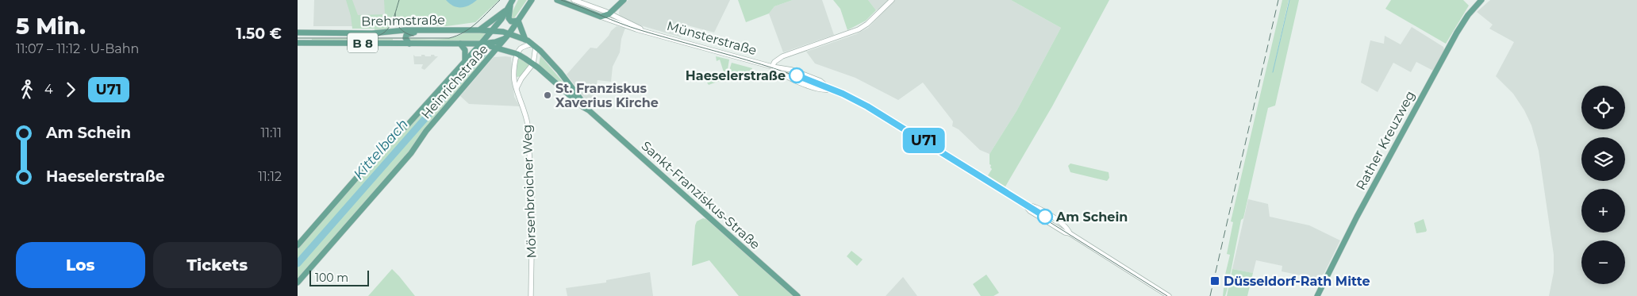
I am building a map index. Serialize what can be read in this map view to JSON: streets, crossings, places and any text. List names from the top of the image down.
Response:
{
  "streets": {
    "main road": [
      "Brehmstraße",
      "Münsterstraße",
      "B 8",
      "Heinrichstraße",
      "Rather Kreuzweg",
      "Sankt-Franziskus-Straße"
    ],
    "street": ["Mörsenbroicher Weg"]
  },
  "crossings": [
    ["Brehmstraße", "Heinrichstraße"],
    ["Brehmstraße", "Sankt-Franziskus-Straße"],
    ["Heinrichstraße", "Sankt-Franziskus-Straße"],
    ["Mörsenbroicher Weg", "Sankt-Franziskus-Straße"]
  ],
  "water": ["Kittelbach"],
  "places": {
    "other": ["Haeselerstraße", "St. Franziskus Xaverius Kirche", "Am Schein"],
    "transit": ["Düsseldorf-Rath Mitte"]
  },
  "lines": ["metro line U71"],
  "scale_bar": "100 m",
  "page": {
    "heading": ["5 Min.", "11:07 – 11:12 · U-Bahn", "1.50 €"],
    "on_map": "U71",
    "legs": ["4", "U71"],
    "map_buttons": ["+", "−"],
    "list": [
      {
        "name": "Am Schein",
        "value": "11:11"
      },
      {
        "name": "Haeselerstraße",
        "value": "11:12"
      }
    ],
    "buttons": ["Los", "Tickets"],
    "scale": "100 m"
  }
}
